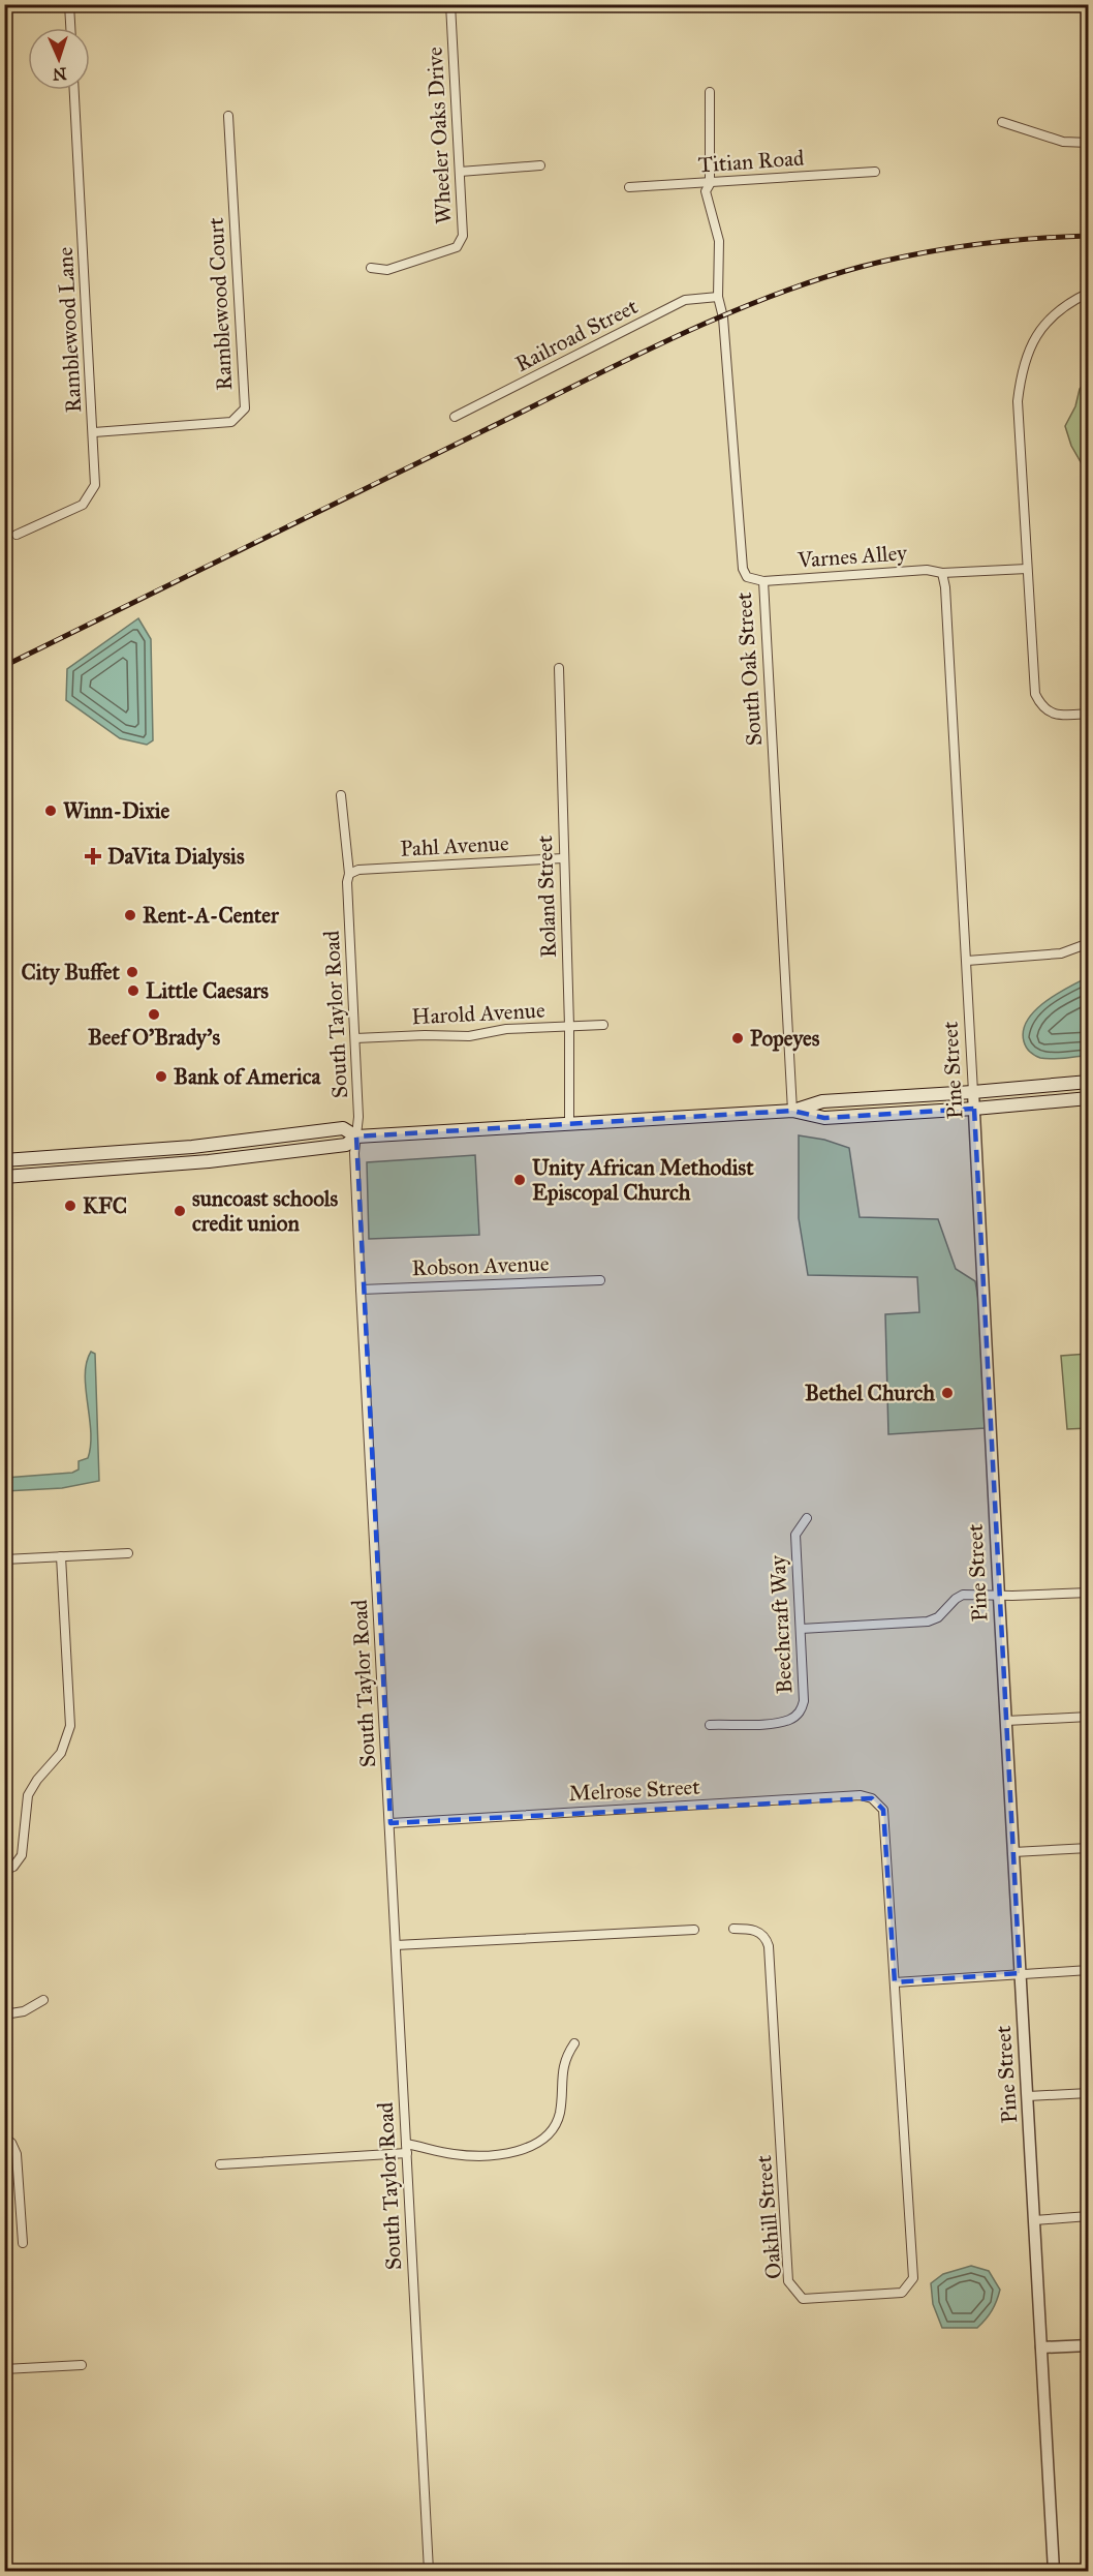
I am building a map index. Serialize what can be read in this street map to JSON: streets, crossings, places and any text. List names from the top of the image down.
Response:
{
  "streets": {
    "street": [
      "Wheeler Oaks Drive",
      "Titian Road",
      "Ramblewood Court",
      "Ramblewood Lane",
      "Railroad Street",
      "Varnes Alley",
      "South Oak Street",
      "Pahl Avenue",
      "Roland Street",
      "Harold Avenue",
      "South Taylor Road",
      "Pine Street",
      "Robson Avenue",
      "Beechcraft Way",
      "Melrose Street",
      "Oakhill Street"
    ]
  },
  "crossings": [
    ["Titian Road", "South Oak Street"],
    ["Ramblewood Court", "Ramblewood Lane"],
    ["Railroad Street", "South Oak Street"],
    ["Varnes Alley", "South Oak Street"],
    ["Varnes Alley", "Pine Street"],
    ["Pahl Avenue", "Roland Street"],
    ["Pahl Avenue", "South Taylor Road"],
    ["Roland Street", "Harold Avenue"],
    ["Harold Avenue", "South Taylor Road"],
    ["South Taylor Road", "Robson Avenue"],
    ["South Taylor Road", "Melrose Street"],
    ["Melrose Street", "Oakhill Street"]
  ],
  "places": {
    "other": [
      "Winn-Dixie",
      "Rent-A-Center",
      "City Buffet",
      "Little Caesars",
      "Beef O'Brady's",
      "Popeyes",
      "Bank of America",
      "Unity African Methodist Episcopal Church",
      "KFC",
      "suncoast schools credit union",
      "Bethel Church"
    ],
    "health": ["DaVita Dialysis"]
  },
  "north": "bottom"
}
